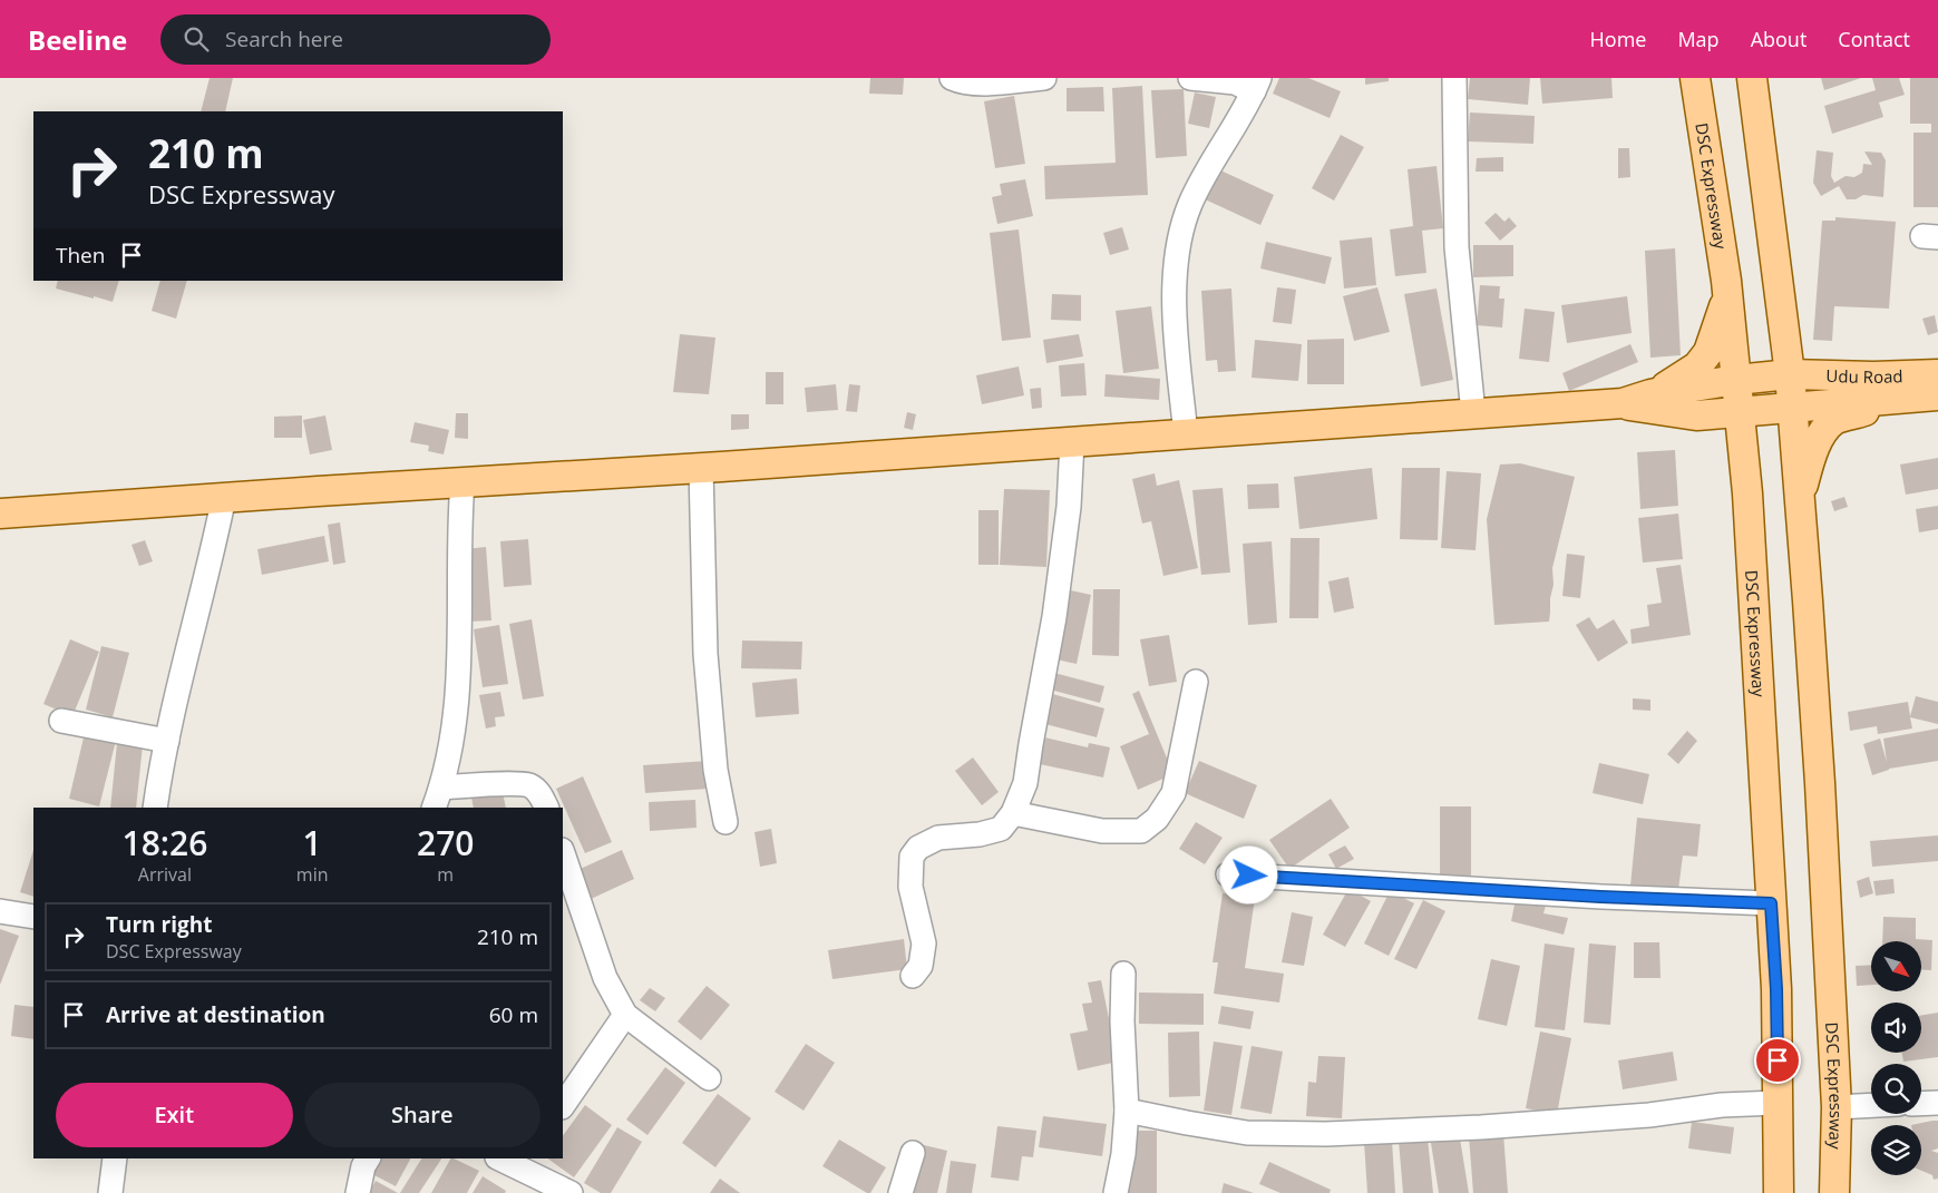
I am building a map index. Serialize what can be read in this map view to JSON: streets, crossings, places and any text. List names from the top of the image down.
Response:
{
  "streets": {
    "main road": ["DSC Expressway", "Udu Road"]
  },
  "crossings": [
    ["DSC Expressway", "Udu Road"]
  ],
  "north": "bottom right",
  "page": {
    "header": "Beeline",
    "search": "Search here",
    "nav": [
      "Home",
      "Map",
      "About",
      "Contact"
    ],
    "turn": ["210 m", "DSC Expressway"],
    "then": "Then",
    "eta": [
      "18:26",
      "Arrival",
      "1",
      "min",
      "270",
      "m"
    ],
    "list": [
      {
        "name": "Turn right",
        "note": "DSC Expressway",
        "value": "210 m"
      },
      {
        "name": "Arrive at destination",
        "value": "60 m"
      }
    ],
    "buttons": ["Exit", "Share"]
  }
}
